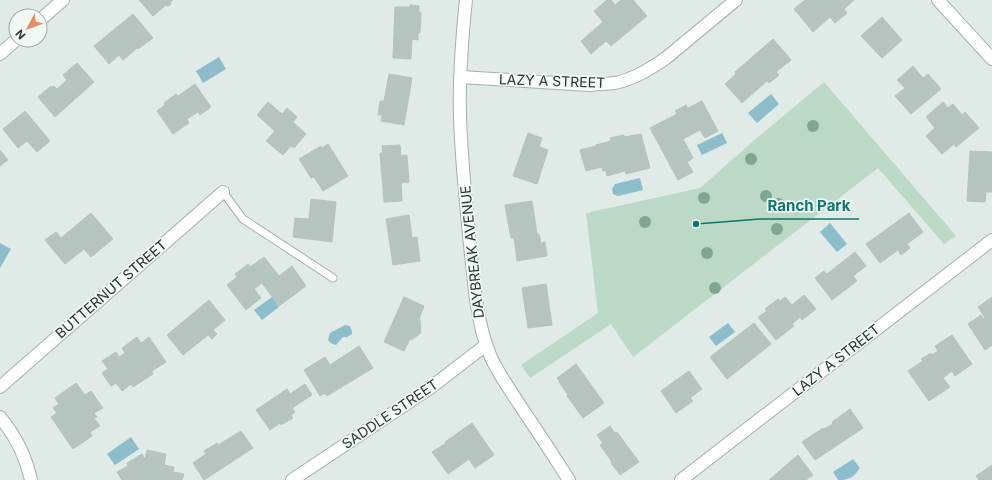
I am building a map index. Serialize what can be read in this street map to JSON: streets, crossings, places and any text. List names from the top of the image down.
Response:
{
  "streets": {
    "street": [
      "LAZY A STREET",
      "DAYBREAK AVENUE",
      "BUTTERNUT STREET",
      "SADDLE STREET"
    ]
  },
  "crossings": [
    ["LAZY A STREET", "DAYBREAK AVENUE"],
    ["DAYBREAK AVENUE", "SADDLE STREET"]
  ],
  "places": ["Ranch Park"],
  "north": "bottom left"
}
